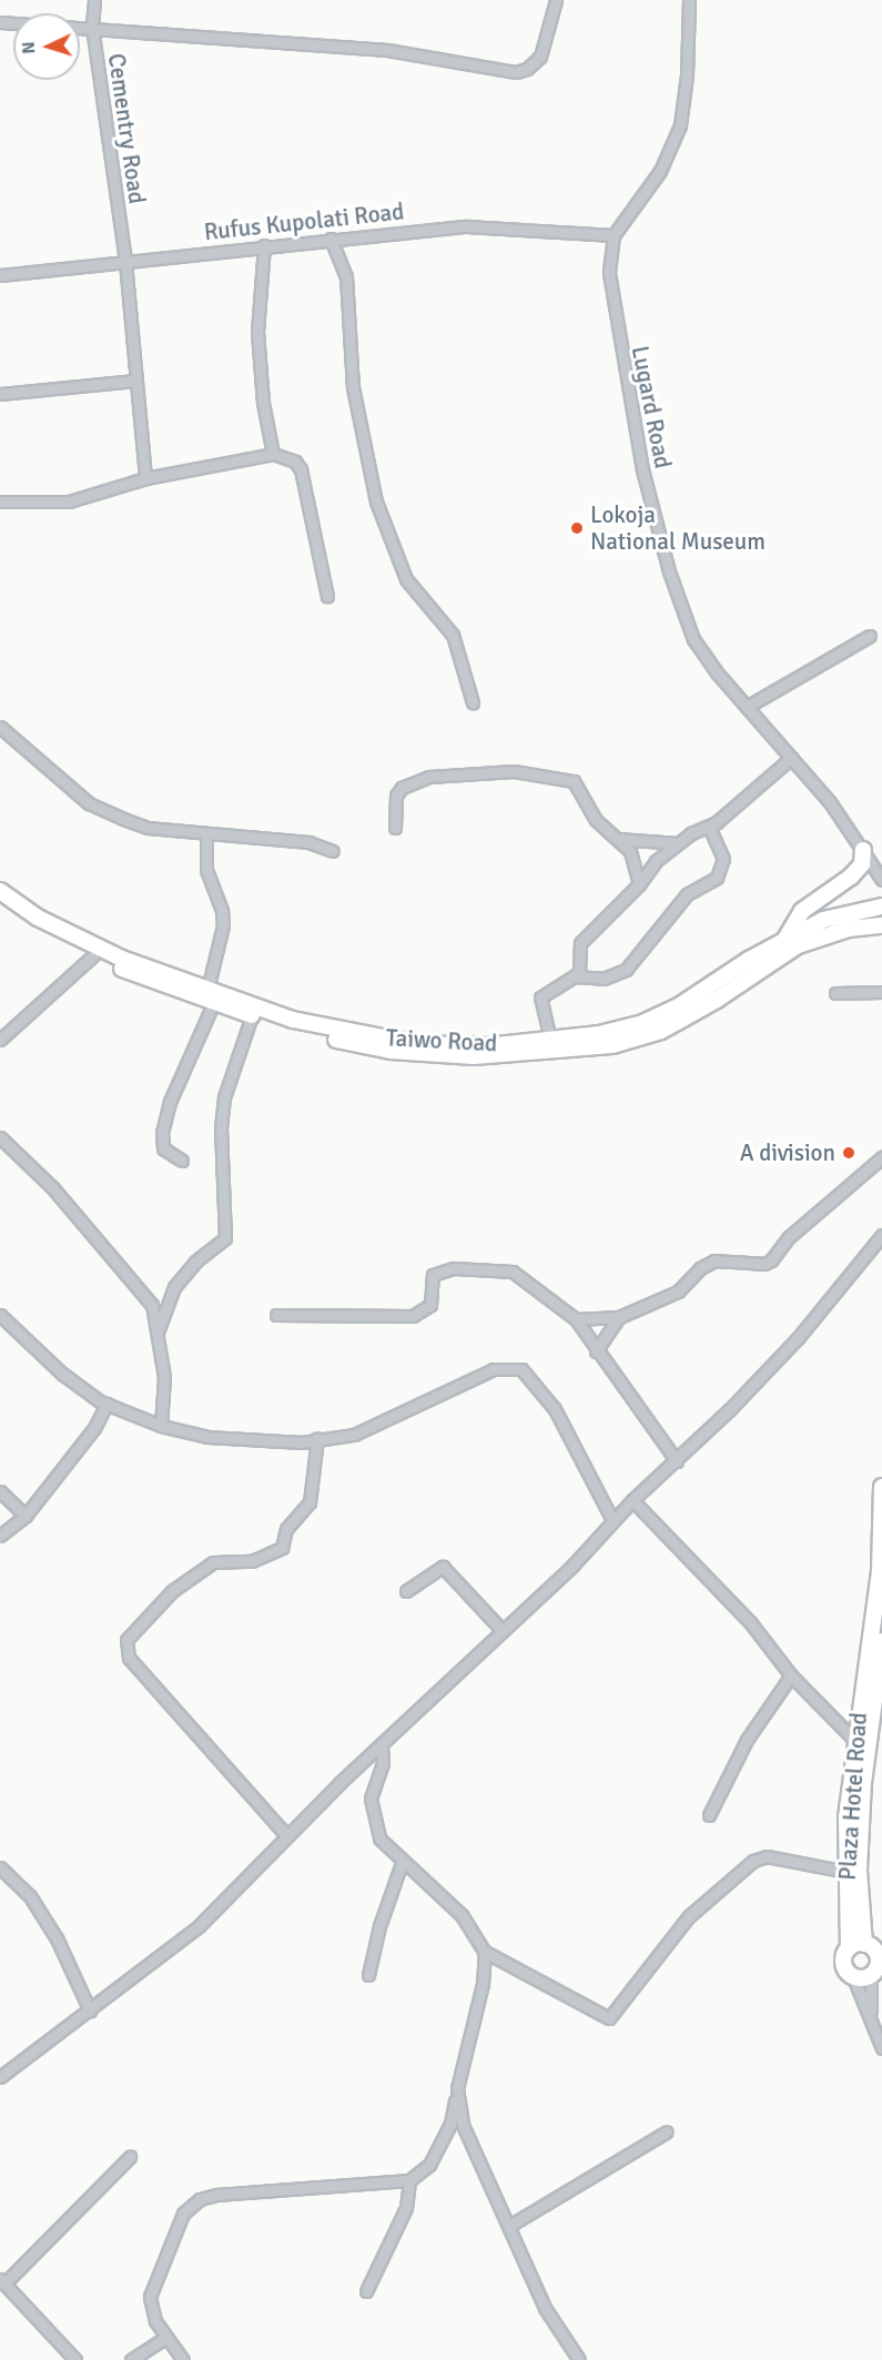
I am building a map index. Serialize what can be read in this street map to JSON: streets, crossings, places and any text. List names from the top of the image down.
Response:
{
  "streets": {
    "main road": ["Taiwo Road", "Plaza Hotel Road"],
    "street": ["Cementry Road", "Rufus Kupolati Road", "Lugard Road"]
  },
  "crossings": [
    ["Cementry Road", "Rufus Kupolati Road"],
    ["Rufus Kupolati Road", "Lugard Road"]
  ],
  "places": ["Lokoja National Museum", "A division"],
  "north": "left"
}
